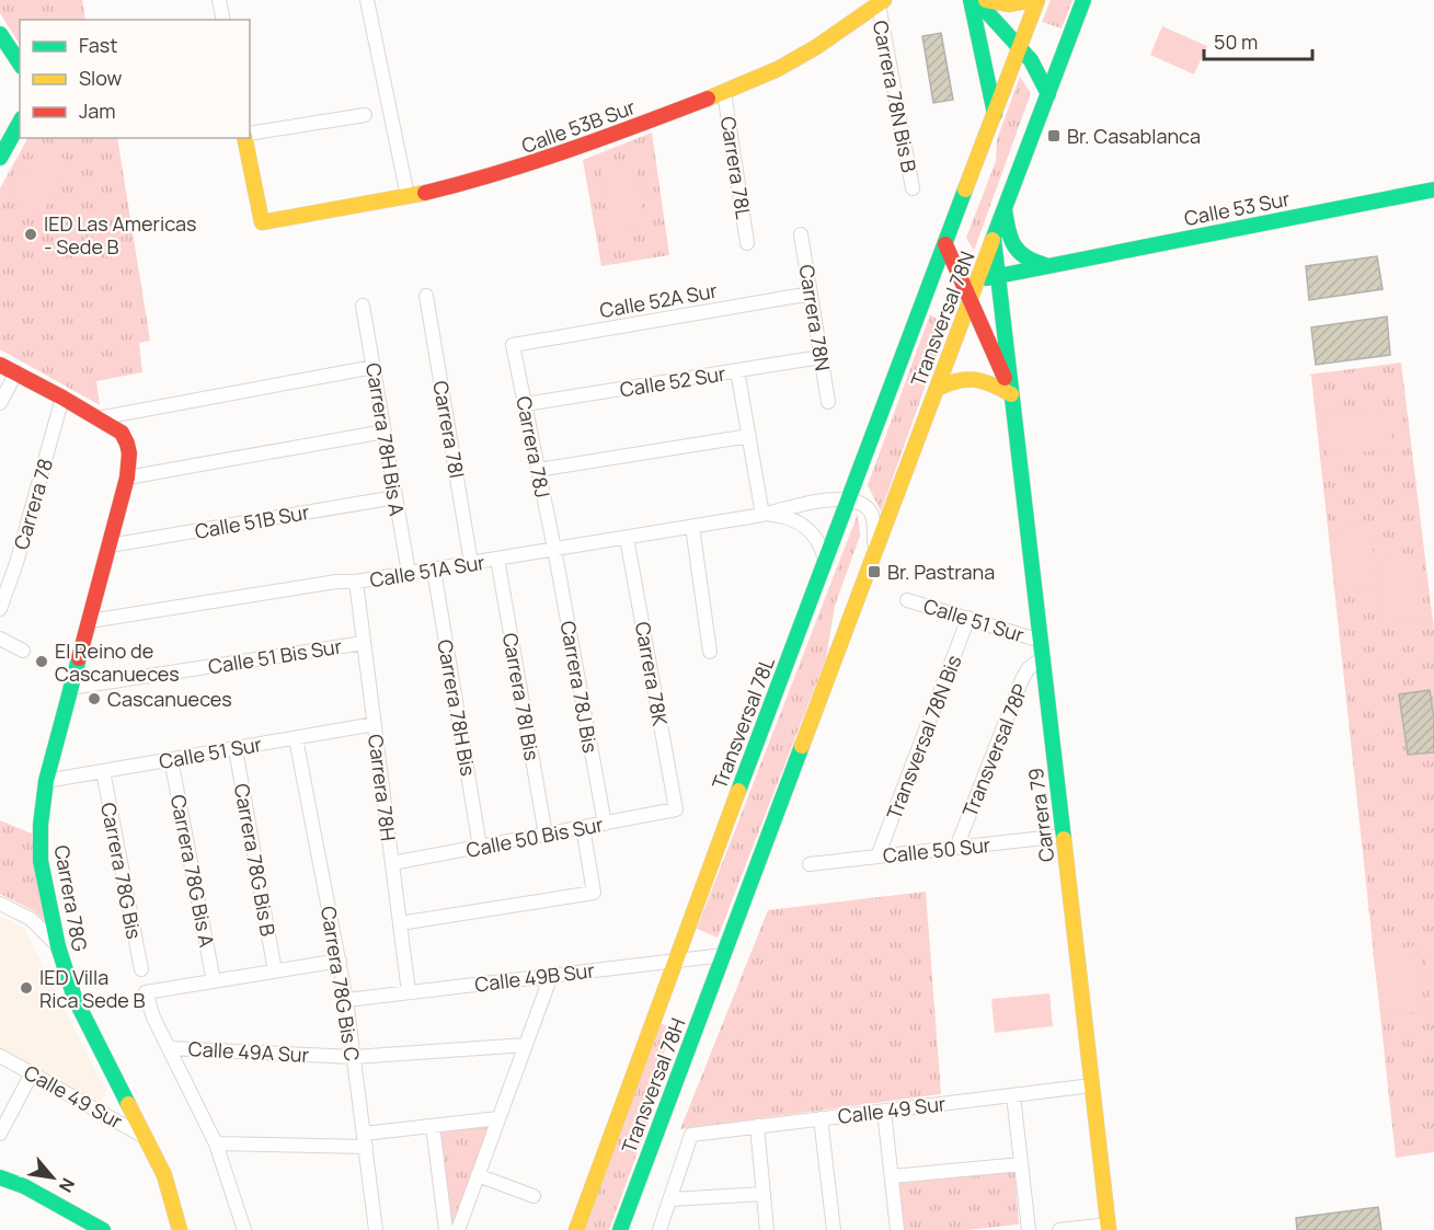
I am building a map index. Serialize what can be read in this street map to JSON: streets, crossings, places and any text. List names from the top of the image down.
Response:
{
  "streets": {
    "street": [
      "Carrera 78N Bis B",
      "Calle 53B Sur",
      "Carrera 78L",
      "Calle 53 Sur",
      "Calle 52A Sur",
      "Carrera 78N",
      "Transversal 78N",
      "Calle 52 Sur",
      "Carrera 78I",
      "Carrera 78H Bis A",
      "Carrera 78J",
      "Carrera 78",
      "Calle 51B Sur",
      "Calle 51A Sur",
      "Calle 51 Sur",
      "Calle 51 Bis Sur",
      "Carrera 78K",
      "Carrera 78J Bis",
      "Carrera 78I Bis",
      "Carrera 78H Bis",
      "Transversal 78L",
      "Transversal 78N Bis",
      "Transversal 78P",
      "Carrera 78H",
      "Carrera 79",
      "Calle 50 Bis Sur",
      "Calle 50 Sur",
      "Carrera 78G Bis B",
      "Carrera 78G Bis",
      "Carrera 78G Bis A",
      "Carrera 78G",
      "Calle 49B Sur",
      "Carrera 78G Bis C",
      "Calle 49A Sur",
      "Transversal 78H",
      "Calle 49 Sur"
    ]
  },
  "crossings": [
    ["Carrera 78N Bis B", "Calle 53B Sur"],
    ["Calle 53B Sur", "Carrera 78L"],
    ["Calle 53 Sur", "Transversal 78N"],
    ["Calle 53 Sur", "Carrera 79"],
    ["Calle 52A Sur", "Carrera 78N"],
    ["Calle 52A Sur", "Carrera 78J"],
    ["Carrera 78N", "Calle 52 Sur"],
    ["Transversal 78N", "Calle 51A Sur"],
    ["Transversal 78N", "Transversal 78L"],
    ["Transversal 78N", "Carrera 79"],
    ["Calle 52 Sur", "Carrera 78J"],
    ["Carrera 78I", "Calle 51A Sur"],
    ["Carrera 78H Bis A", "Calle 51B Sur"],
    ["Carrera 78H Bis A", "Calle 51A Sur"],
    ["Carrera 78J", "Calle 51A Sur"],
    ["Carrera 78J", "Carrera 78J Bis"],
    ["Calle 51B Sur", "Carrera 78G"],
    ["Calle 51A Sur", "Carrera 78K"],
    ["Calle 51A Sur", "Carrera 78J Bis"],
    ["Calle 51A Sur", "Carrera 78I Bis"],
    ["Calle 51A Sur", "Carrera 78H Bis"],
    ["Calle 51A Sur", "Transversal 78L"],
    ["Calle 51A Sur", "Carrera 78H"],
    ["Calle 51A Sur", "Carrera 78G"],
    ["Calle 51 Sur", "Transversal 78N Bis"],
    ["Calle 51 Sur", "Carrera 78H"],
    ["Calle 51 Sur", "Carrera 79"],
    ["Calle 51 Sur", "Carrera 78G Bis B"],
    ["Calle 51 Sur", "Carrera 78G Bis"],
    ["Calle 51 Sur", "Carrera 78G Bis A"],
    ["Calle 51 Sur", "Carrera 78G"],
    ["Calle 51 Sur", "Carrera 78G Bis C"],
    ["Calle 51 Bis Sur", "Carrera 78H"],
    ["Calle 51 Bis Sur", "Carrera 78G"],
    ["Carrera 78K", "Calle 50 Bis Sur"],
    ["Carrera 78J Bis", "Calle 50 Bis Sur"],
    ["Carrera 78I Bis", "Calle 50 Bis Sur"],
    ["Carrera 78H Bis", "Calle 50 Bis Sur"],
    ["Transversal 78L", "Calle 49B Sur"],
    ["Transversal 78L", "Transversal 78H"],
    ["Transversal 78N Bis", "Calle 50 Sur"],
    ["Transversal 78P", "Carrera 79"],
    ["Transversal 78P", "Calle 50 Sur"],
    ["Carrera 78H", "Calle 50 Bis Sur"],
    ["Carrera 78H", "Calle 49B Sur"],
    ["Carrera 79", "Calle 50 Sur"],
    ["Carrera 79", "Calle 49 Sur"],
    ["Carrera 78G", "Calle 49 Sur"],
    ["Calle 49B Sur", "Carrera 78G Bis C"],
    ["Calle 49B Sur", "Transversal 78H"],
    ["Carrera 78G Bis C", "Calle 49A Sur"]
  ],
  "places": {
    "transit": ["Br. Casablanca", "Br. Pastrana"],
    "other": [
      "IED Las Americas - Sede B",
      "El Reino de Cascanueces",
      "Cascanueces",
      "IED Villa Rica Sede B"
    ]
  },
  "legend": ["Fast", "Slow", "Jam"],
  "scale_bar": "50 m",
  "north": "bottom right"
}
